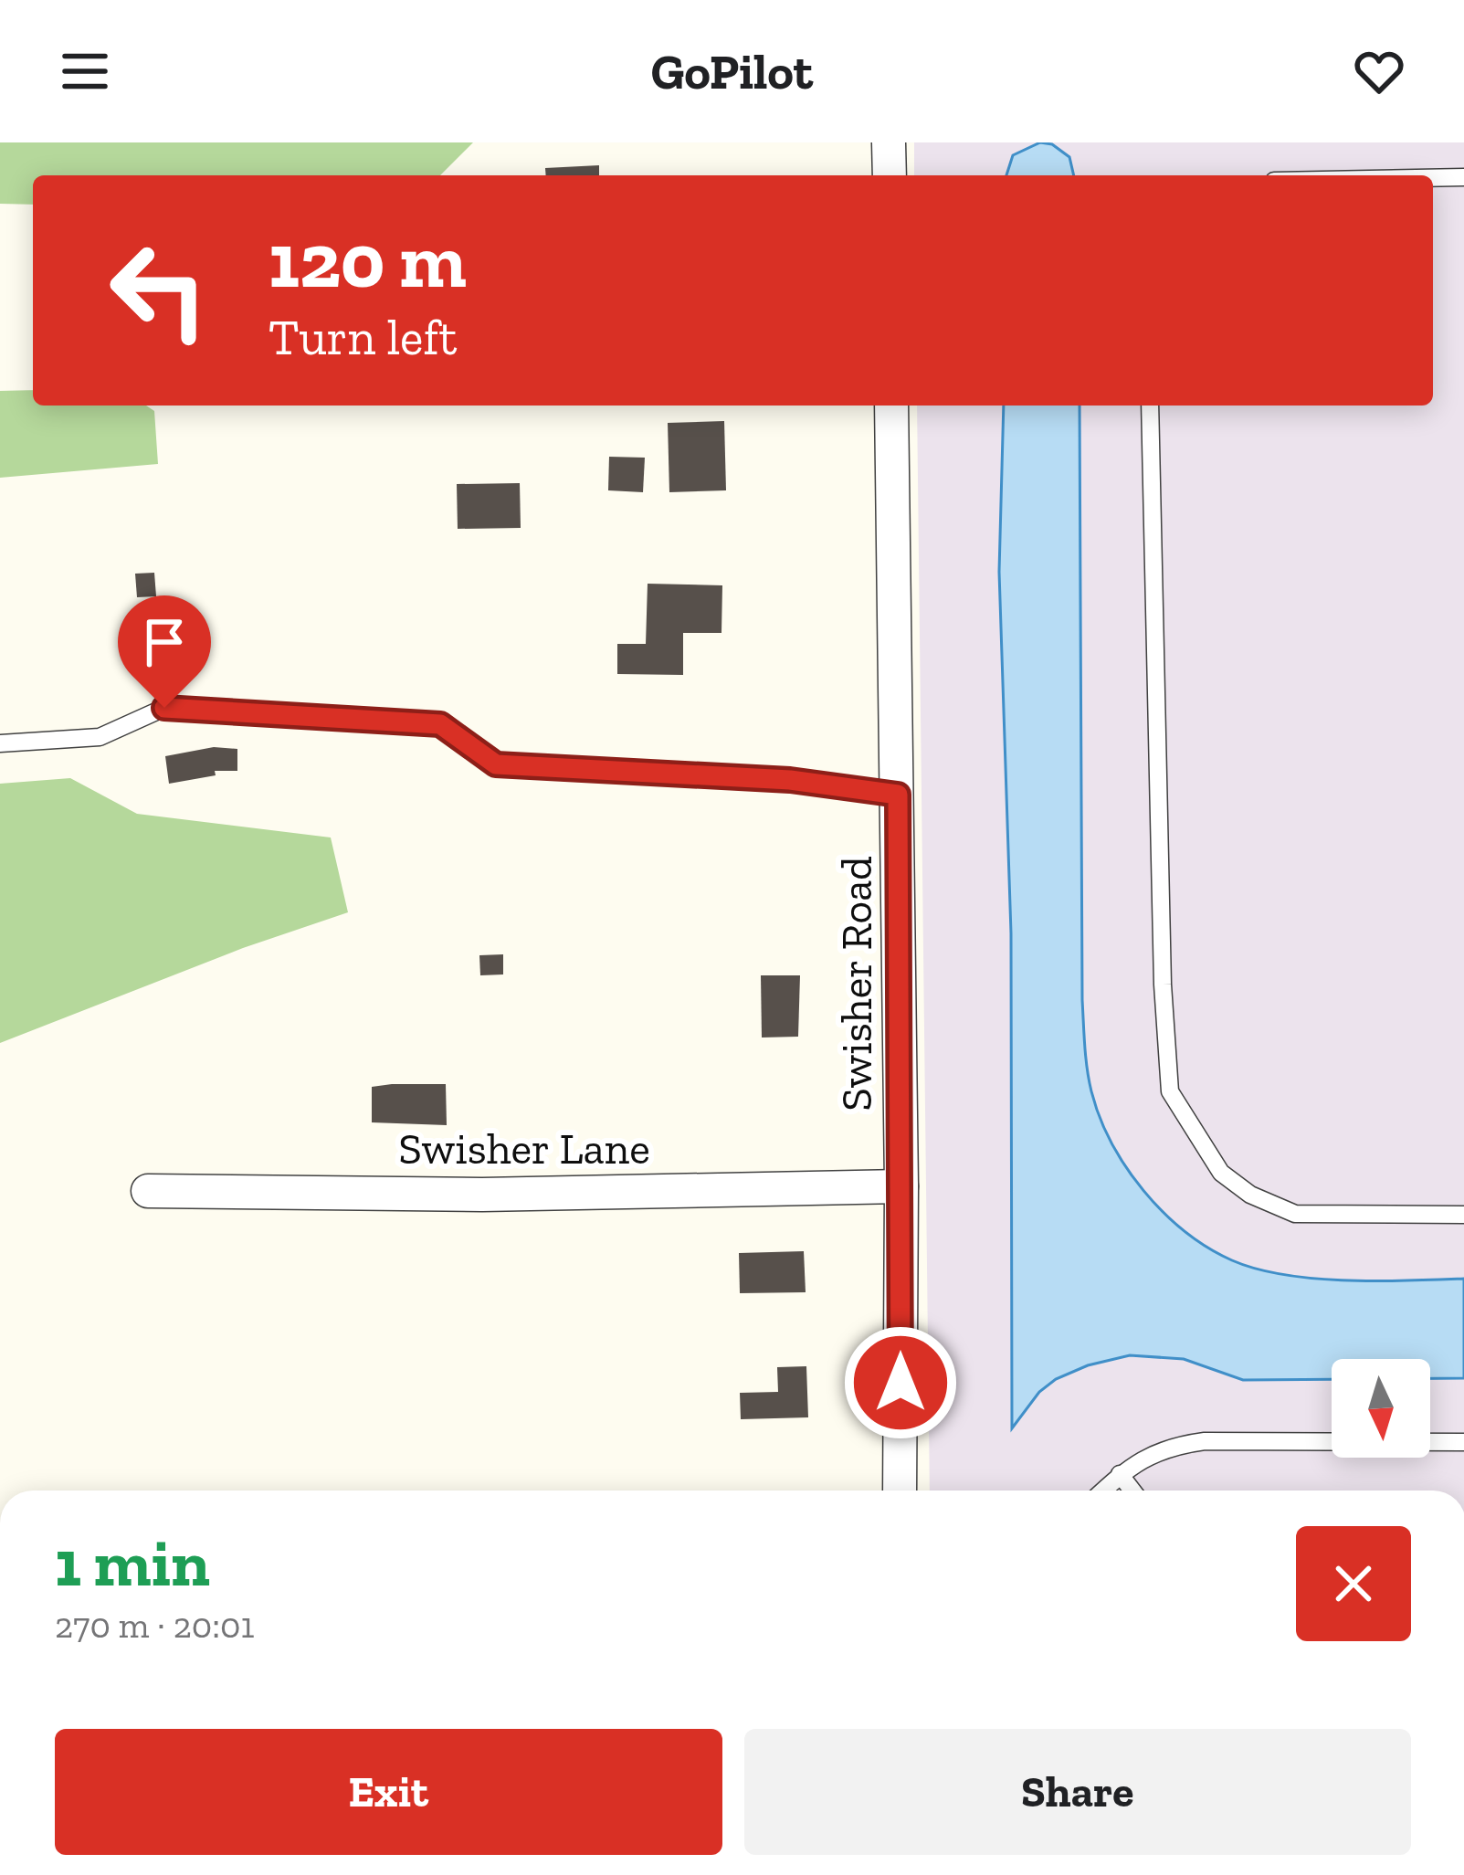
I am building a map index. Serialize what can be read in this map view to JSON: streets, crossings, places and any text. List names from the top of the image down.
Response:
{
  "streets": {
    "street": ["Swisher Road", "Swisher Lane"]
  },
  "crossings": [
    ["Swisher Road", "Swisher Lane"]
  ],
  "north": "bottom",
  "page": {
    "header": "GoPilot",
    "turn": ["120 m", "Turn left"],
    "heading": ["1 min", "270 m · 20:01"],
    "buttons": ["Exit", "Share"]
  }
}
